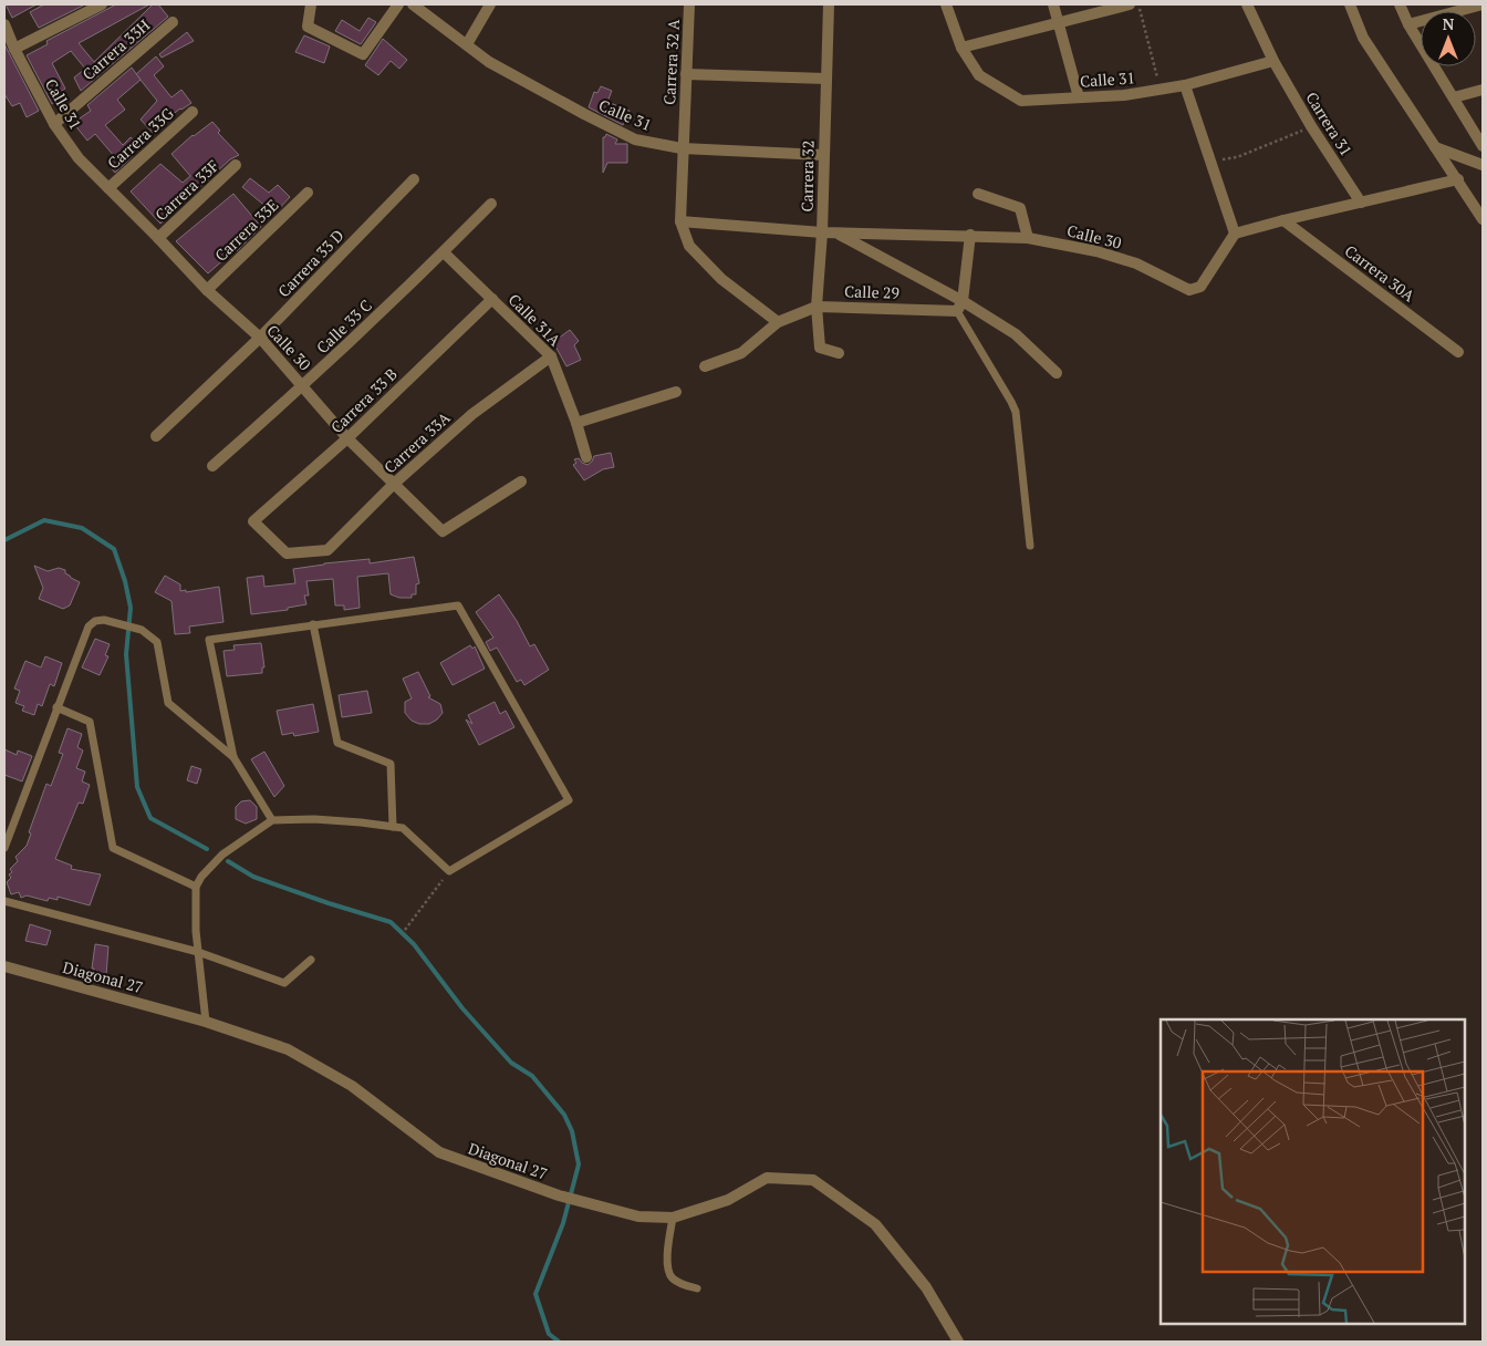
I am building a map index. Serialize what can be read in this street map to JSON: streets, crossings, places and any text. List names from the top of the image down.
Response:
{
  "streets": {
    "street": [
      "Carrera 33H",
      "Carrera 32 A",
      "Calle 31",
      "Carrera 31",
      "Carrera 33G",
      "Carrera 32",
      "Carrera 33F",
      "Carrera 33E",
      "Calle 30",
      "Carrera 33 D",
      "Carrera 30A",
      "Calle 29",
      "Calle 31A",
      "Calle 33 C",
      "Carrera 33 B",
      "Carrera 33A",
      "Diagonal 27"
    ]
  },
  "crossings": [
    ["Carrera 33H", "Calle 31"],
    ["Carrera 32 A", "Calle 31"],
    ["Carrera 32 A", "Calle 30"],
    ["Calle 31", "Carrera 31"],
    ["Calle 31", "Carrera 33G"],
    ["Calle 31", "Carrera 32"],
    ["Calle 31", "Calle 30"],
    ["Carrera 33G", "Calle 30"],
    ["Carrera 32", "Calle 30"],
    ["Carrera 32", "Calle 29"],
    ["Carrera 33F", "Calle 30"],
    ["Carrera 33E", "Calle 30"],
    ["Calle 30", "Carrera 33 D"],
    ["Calle 30", "Calle 33 C"],
    ["Calle 30", "Carrera 33 B"],
    ["Calle 30", "Carrera 33A"],
    ["Calle 31A", "Calle 33 C"],
    ["Calle 31A", "Carrera 33 B"],
    ["Calle 31A", "Carrera 33A"],
    ["Carrera 33 B", "Carrera 33A"]
  ],
  "north": "top"
}
